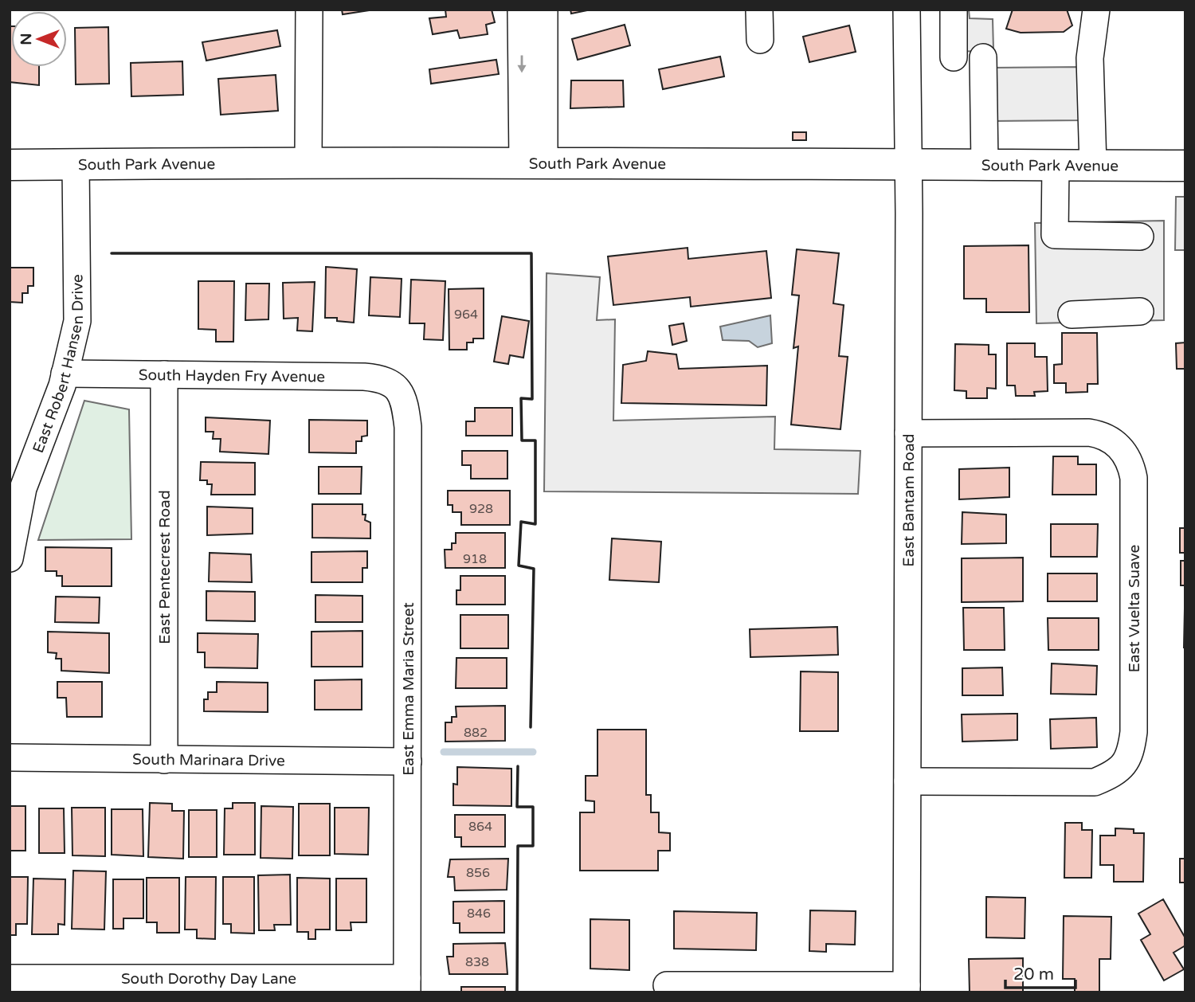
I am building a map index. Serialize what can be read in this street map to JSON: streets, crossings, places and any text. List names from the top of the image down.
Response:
{
  "streets": {
    "main road": ["South Park Avenue"],
    "street": [
      "East Robert Hansen Drive",
      "South Hayden Fry Avenue",
      "East Bantam Road",
      "East Pentecrest Road",
      "East Vuelta Suave",
      "East Emma Maria Street",
      "South Marinara Drive",
      "South Dorothy Day Lane"
    ]
  },
  "crossings": [
    ["South Park Avenue", "East Robert Hansen Drive"],
    ["South Park Avenue", "East Bantam Road"],
    ["East Robert Hansen Drive", "South Hayden Fry Avenue"],
    ["South Hayden Fry Avenue", "East Pentecrest Road"],
    ["South Hayden Fry Avenue", "East Emma Maria Street"],
    ["East Bantam Road", "East Vuelta Suave"],
    ["East Pentecrest Road", "South Marinara Drive"],
    ["East Emma Maria Street", "South Marinara Drive"],
    ["East Emma Maria Street", "South Dorothy Day Lane"]
  ],
  "house_numbers": [
    "964",
    "928",
    "918",
    "882",
    "864",
    "856",
    "846",
    "838"
  ],
  "scale_bar": "20 m",
  "north": "left"
}
